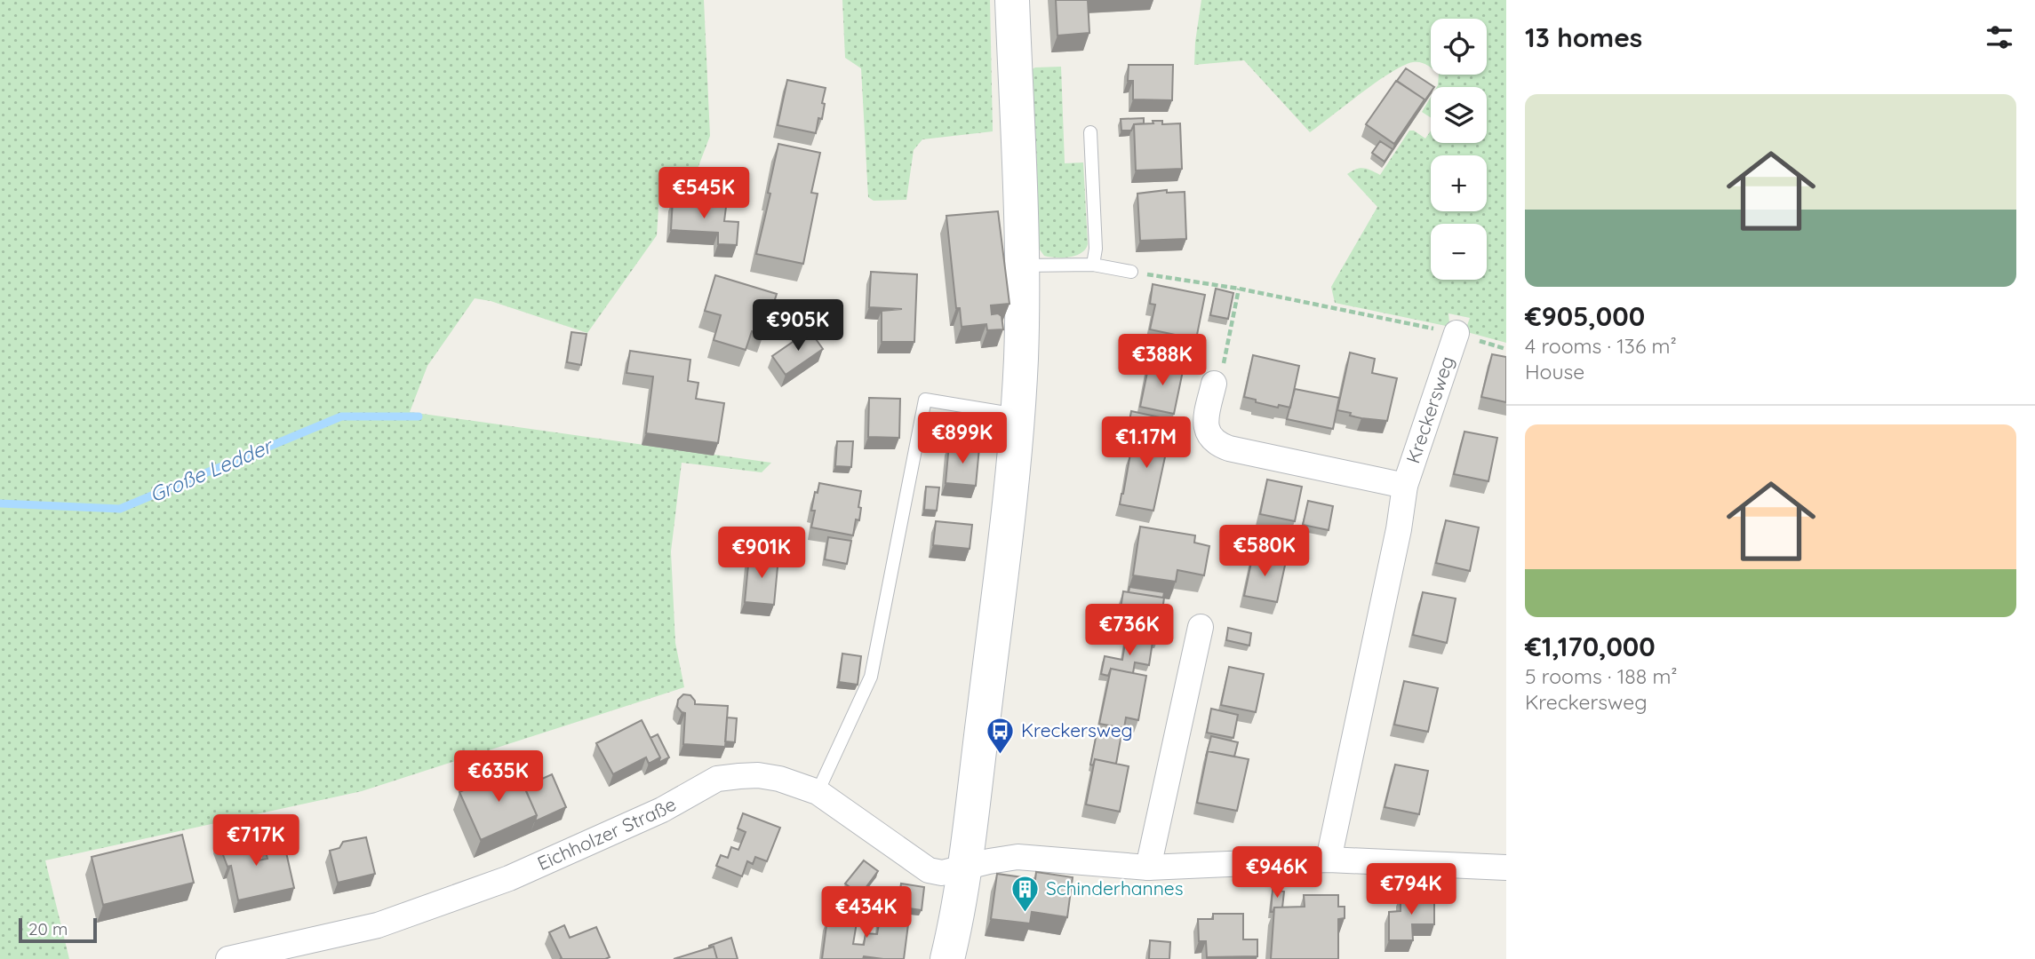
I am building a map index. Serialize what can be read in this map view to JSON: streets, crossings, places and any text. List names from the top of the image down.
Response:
{
  "streets": {
    "street": ["Kreckersweg", "Eichholzer Straße"]
  },
  "water": ["Große Ledder"],
  "places": {
    "bus stop": ["Kreckersweg"],
    "building": ["Schinderhannes"]
  },
  "scale_bar": "20 m",
  "page": {
    "heading": "13 homes",
    "map_buttons": ["+", "−"],
    "list": [
      {
        "name": "€905,000",
        "note": "4 rooms · 136 m² · House"
      },
      {
        "name": "€1,170,000",
        "note": "5 rooms · 188 m² · Kreckersweg"
      }
    ],
    "price": [
      "€545K",
      "€905K",
      "€388K",
      "€899K",
      "€1.17M",
      "€580K",
      "€901K",
      "€736K",
      "€635K",
      "€717K",
      "€946K",
      "€794K",
      "€434K"
    ],
    "scale": "20 m"
  }
}
